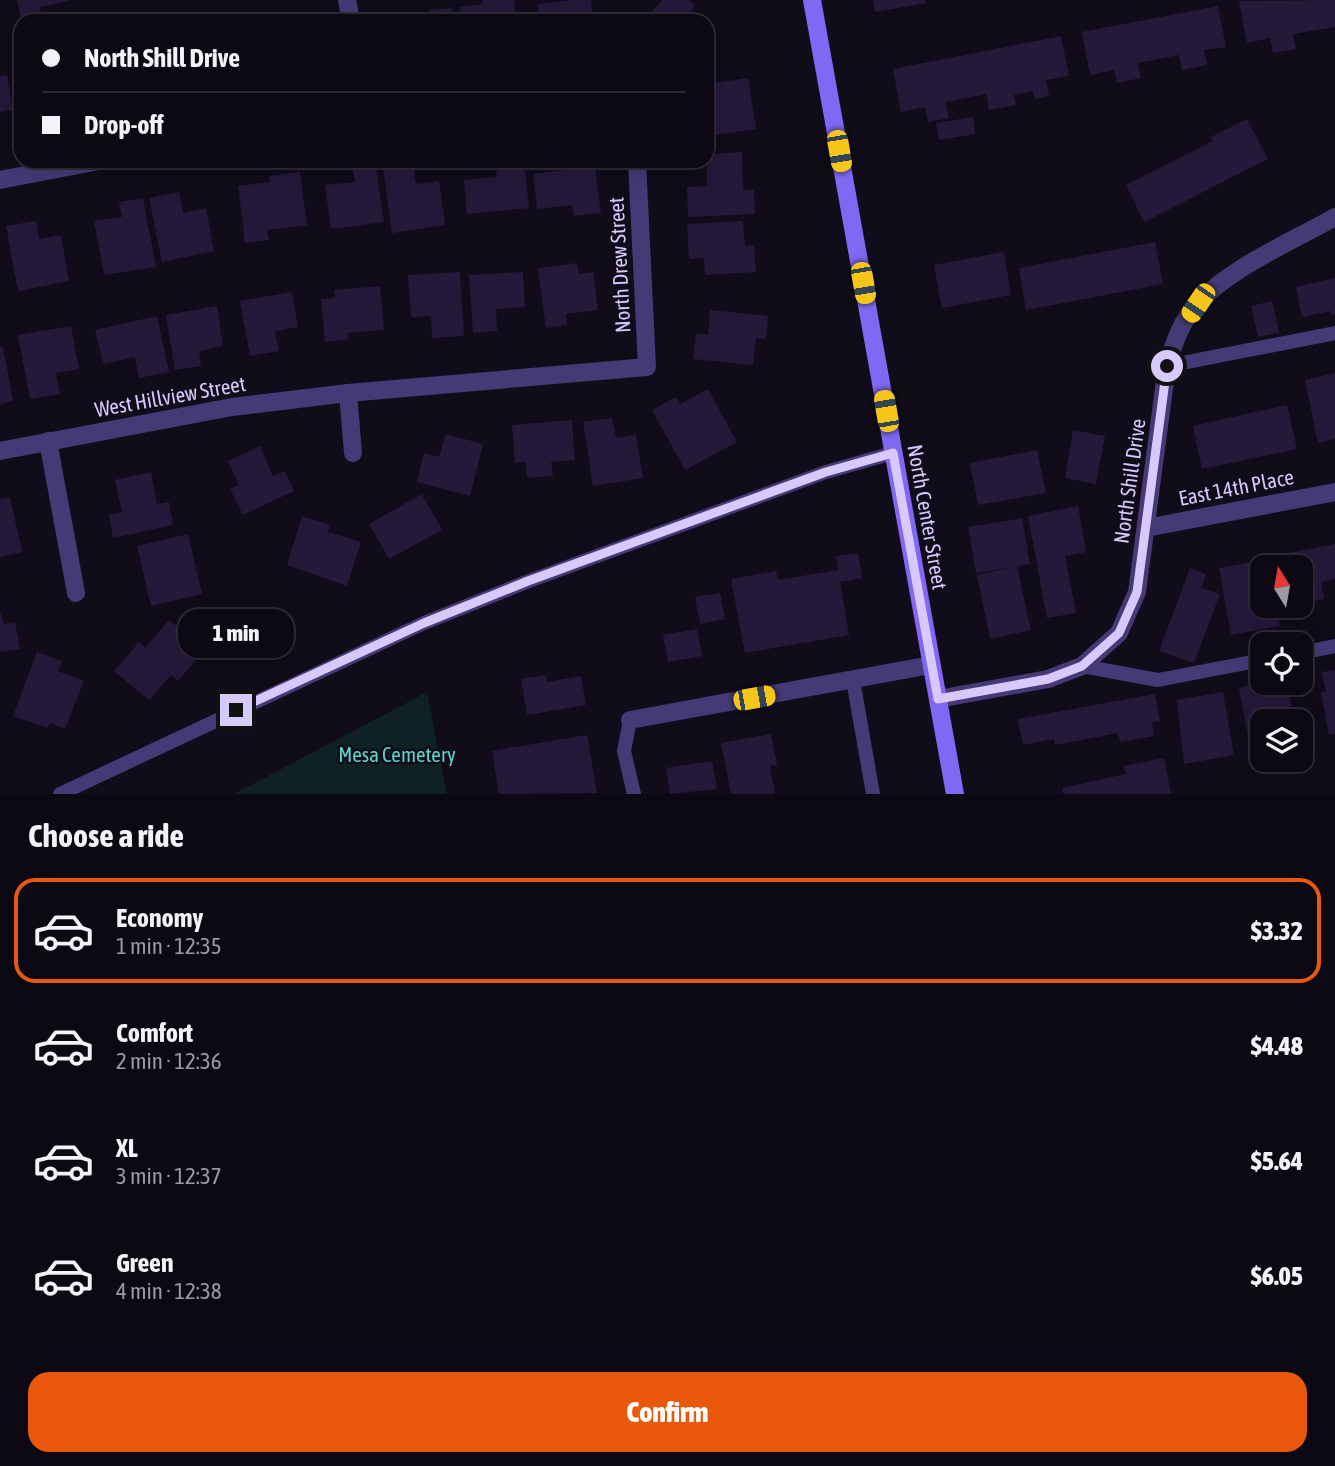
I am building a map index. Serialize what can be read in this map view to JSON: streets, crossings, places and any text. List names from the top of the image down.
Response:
{
  "streets": {
    "street": [
      "North Drew Street",
      "West Hillview Street",
      "North Shill Drive",
      "East 14th Place",
      "North Center Street"
    ]
  },
  "crossings": [
    ["North Drew Street", "West Hillview Street"],
    ["North Shill Drive", "East 14th Place"],
    ["North Shill Drive", "North Center Street"]
  ],
  "parks": ["Mesa Cemetery"],
  "north": "top",
  "page": {
    "banner": ["North Shill Drive", "Drop-off"],
    "bubble": "1 min",
    "heading": "Choose a ride",
    "list": [
      {
        "name": "Economy",
        "note": "1 min · 12:35",
        "value": "$3.32"
      },
      {
        "name": "Comfort",
        "note": "2 min · 12:36",
        "value": "$4.48"
      },
      {
        "name": "XL",
        "note": "3 min · 12:37",
        "value": "$5.64"
      },
      {
        "name": "Green",
        "note": "4 min · 12:38",
        "value": "$6.05"
      }
    ],
    "buttons": "Confirm"
  }
}
